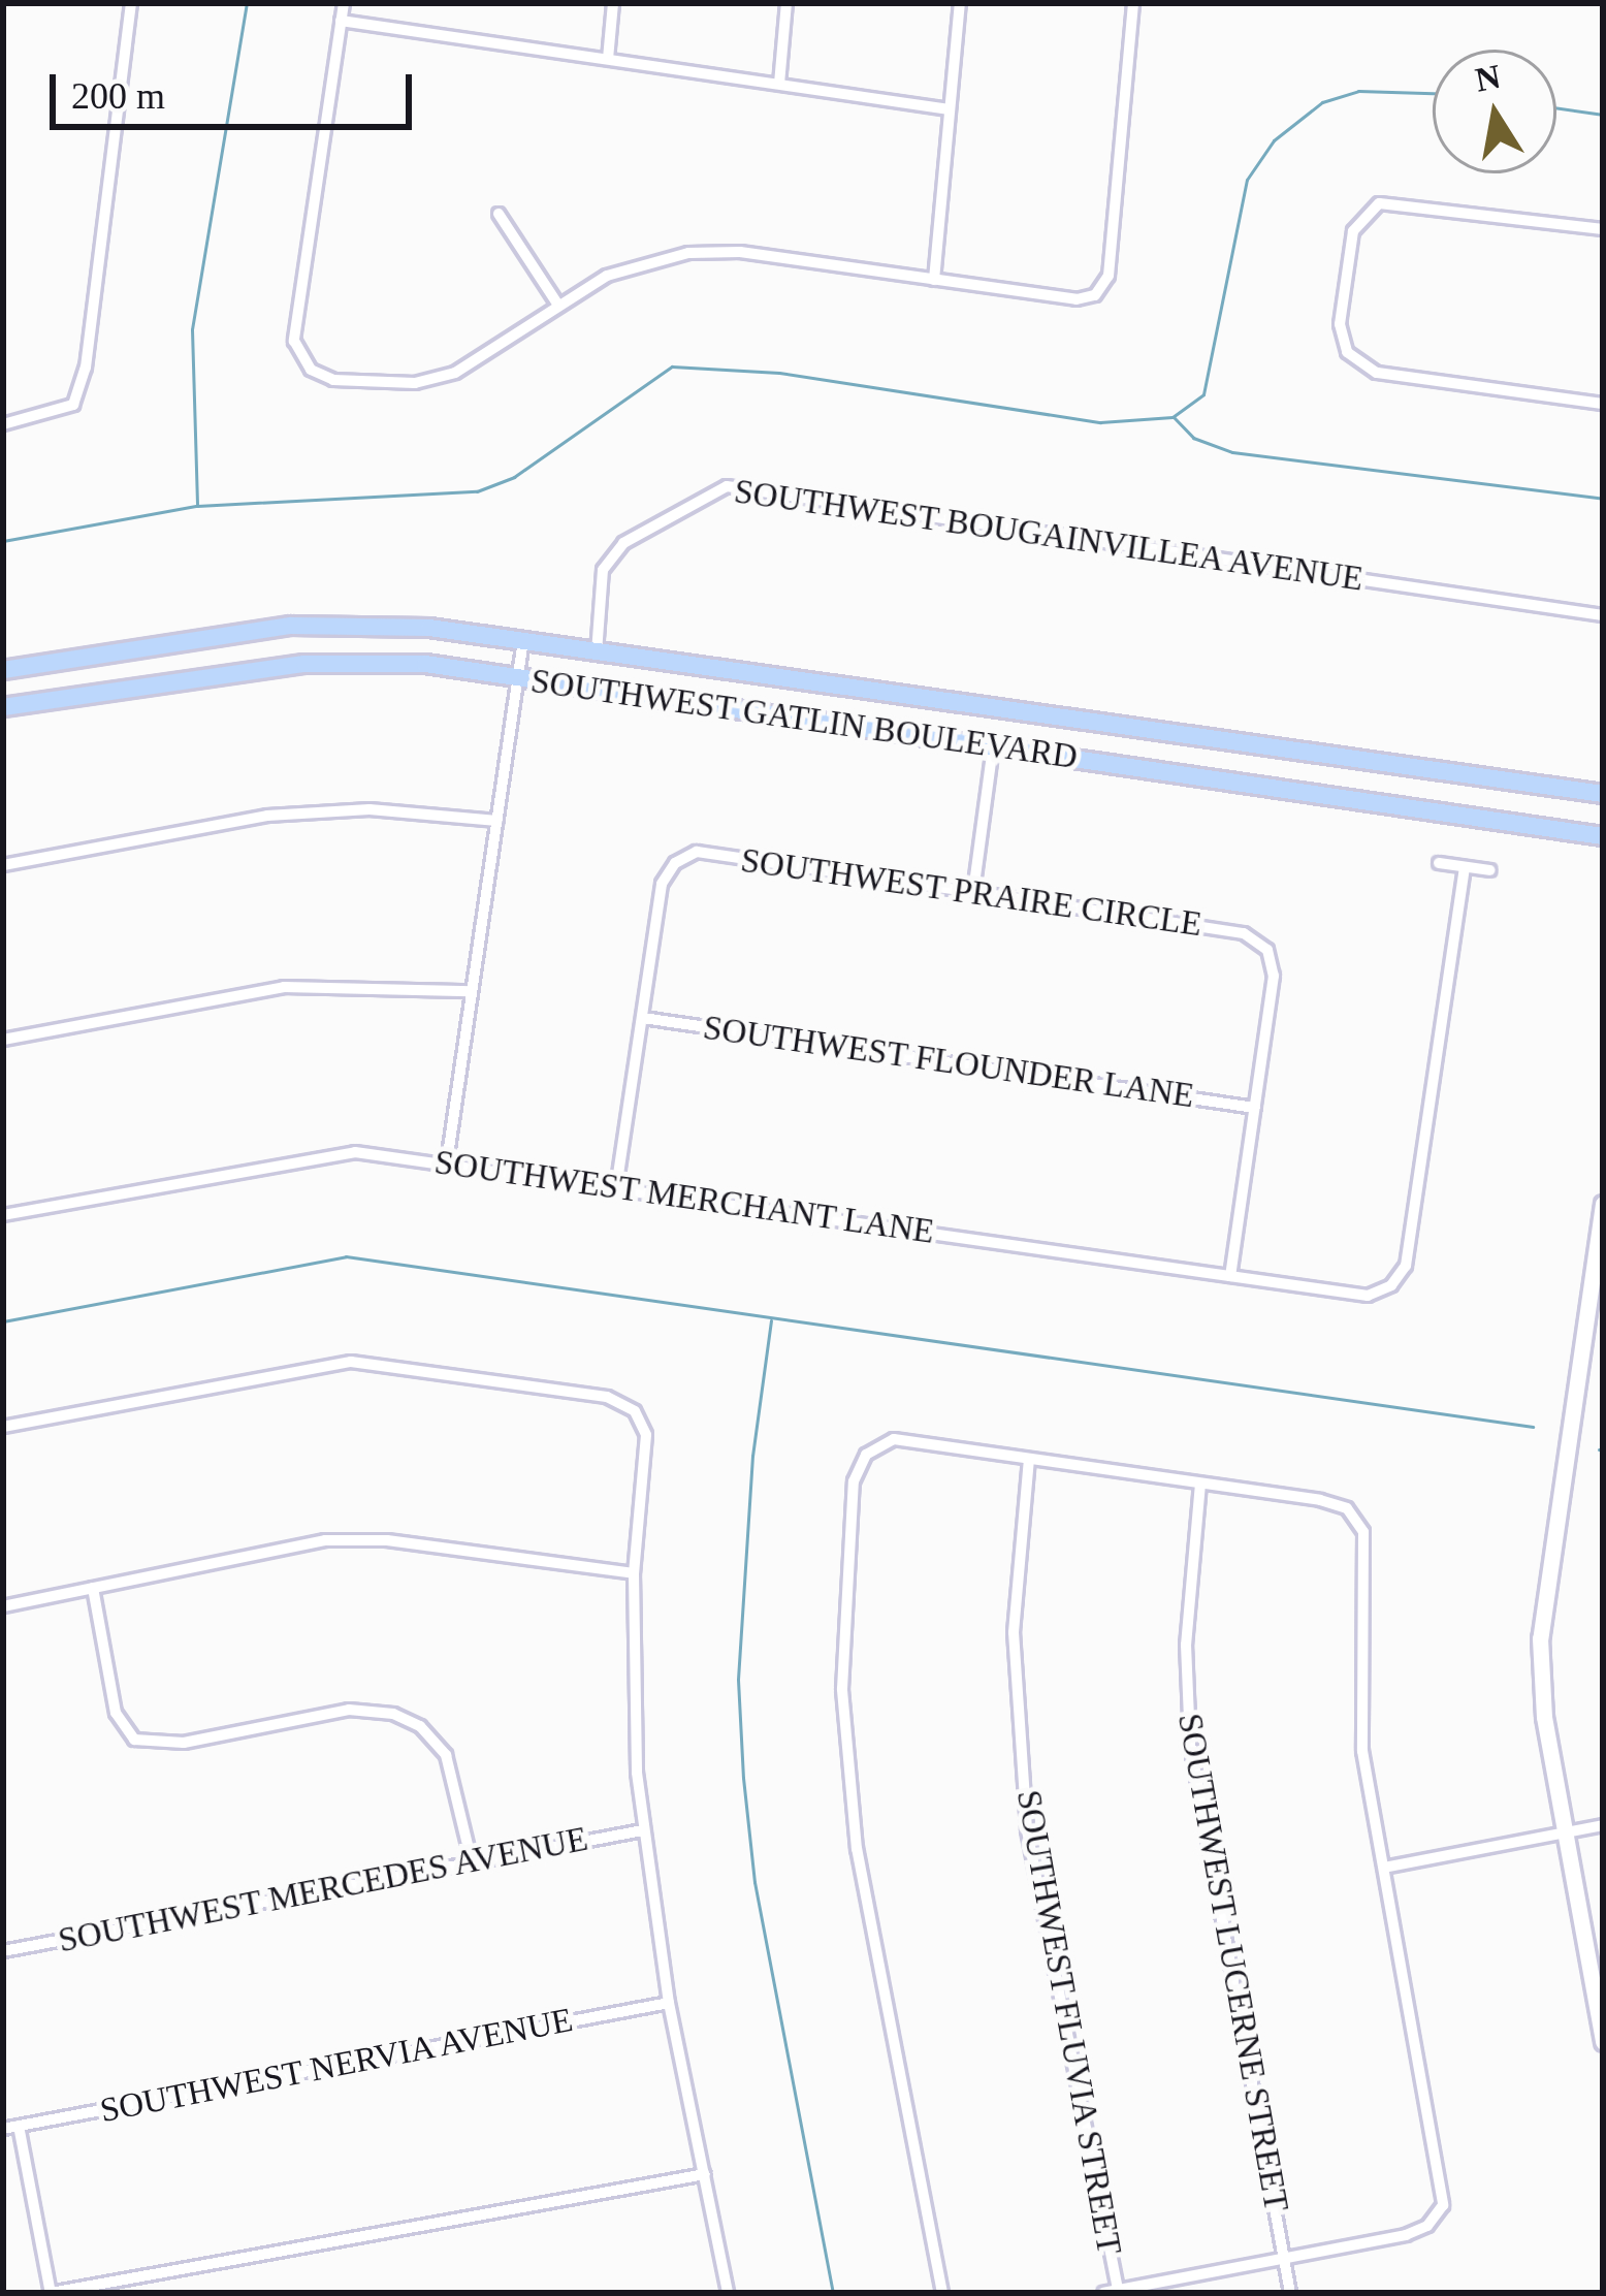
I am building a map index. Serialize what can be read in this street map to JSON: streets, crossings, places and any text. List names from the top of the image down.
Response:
{
  "streets": {
    "main road": ["SOUTHWEST GATLIN BOULEVARD"],
    "street": [
      "SOUTHWEST BOUGAINVILLEA AVENUE",
      "SOUTHWEST PRAIRE CIRCLE",
      "SOUTHWEST FLOUNDER LANE",
      "SOUTHWEST MERCHANT LANE",
      "SOUTHWEST MERCEDES AVENUE",
      "SOUTHWEST LUCERNE STREET",
      "SOUTHWEST FLUVIA STREET",
      "SOUTHWEST NERVIA AVENUE"
    ]
  },
  "crossings": [
    ["SOUTHWEST BOUGAINVILLEA AVENUE", "SOUTHWEST GATLIN BOULEVARD"],
    ["SOUTHWEST PRAIRE CIRCLE", "SOUTHWEST FLOUNDER LANE"],
    ["SOUTHWEST PRAIRE CIRCLE", "SOUTHWEST MERCHANT LANE"]
  ],
  "scale_bar": "200 m",
  "north": "top"
}
